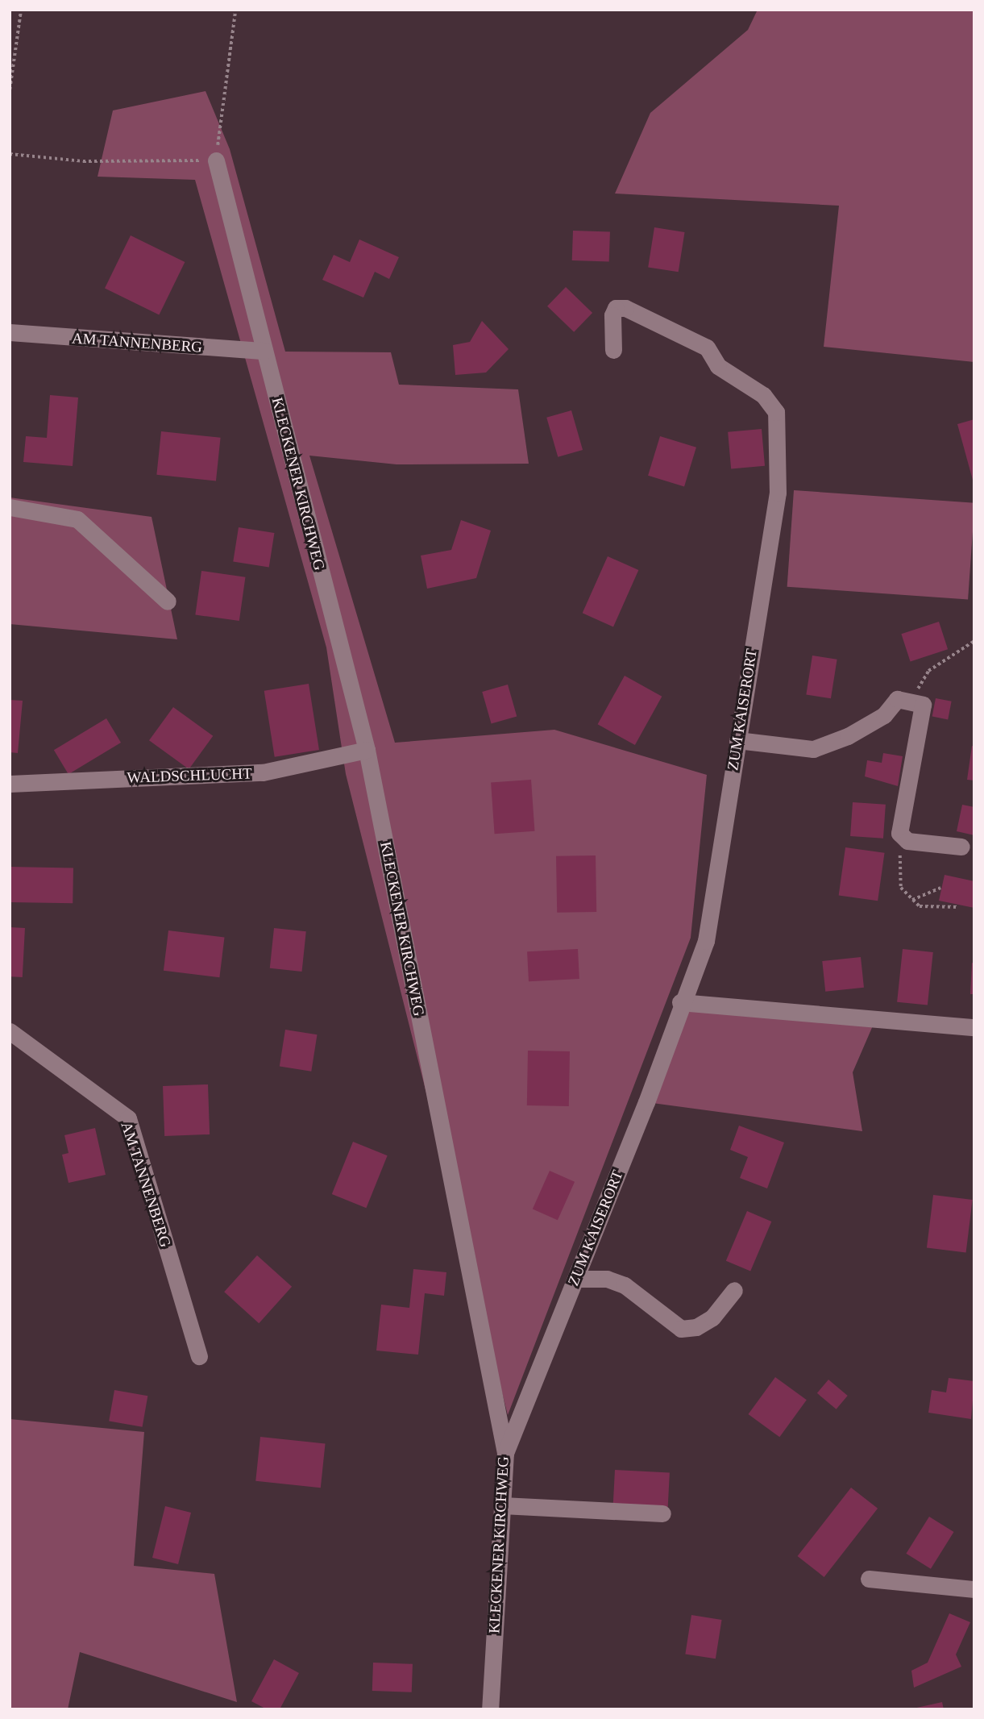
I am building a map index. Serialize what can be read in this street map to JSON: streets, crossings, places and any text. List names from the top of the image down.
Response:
{
  "streets": {
    "street": [
      "AM TANNENBERG",
      "KLECKENER KIRCHWEG",
      "ZUM KAISERORT",
      "WALDSCHLUCHT"
    ]
  },
  "crossings": [
    ["AM TANNENBERG", "KLECKENER KIRCHWEG"],
    ["KLECKENER KIRCHWEG", "ZUM KAISERORT"],
    ["KLECKENER KIRCHWEG", "WALDSCHLUCHT"]
  ]
}
